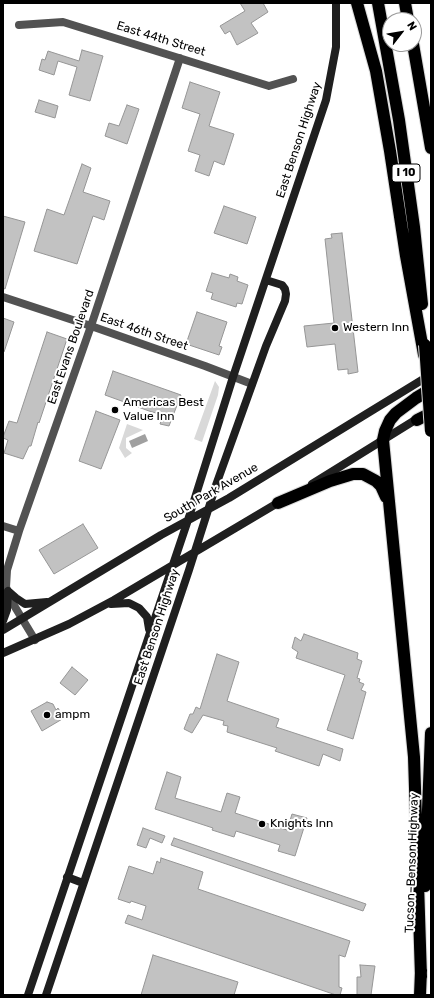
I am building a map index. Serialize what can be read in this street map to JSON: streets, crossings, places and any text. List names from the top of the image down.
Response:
{
  "streets": {
    "highway": ["I 10", "Tucson–Benson Highway"],
    "main road": ["East Benson Highway", "South Park Avenue"],
    "street": ["East 44th Street", "East 46th Street", "East Evans Boulevard"]
  },
  "crossings": [
    ["East 44th Street", "East Evans Boulevard"],
    ["East Benson Highway", "East 46th Street"],
    ["East Benson Highway", "South Park Avenue"],
    ["I 10", "South Park Avenue"],
    ["East 46th Street", "East Evans Boulevard"],
    ["East Evans Boulevard", "South Park Avenue"]
  ],
  "places": [
    "Western Inn",
    "Americas Best Value Inn",
    "ampm",
    "Knights Inn"
  ],
  "north": "top right"
}
